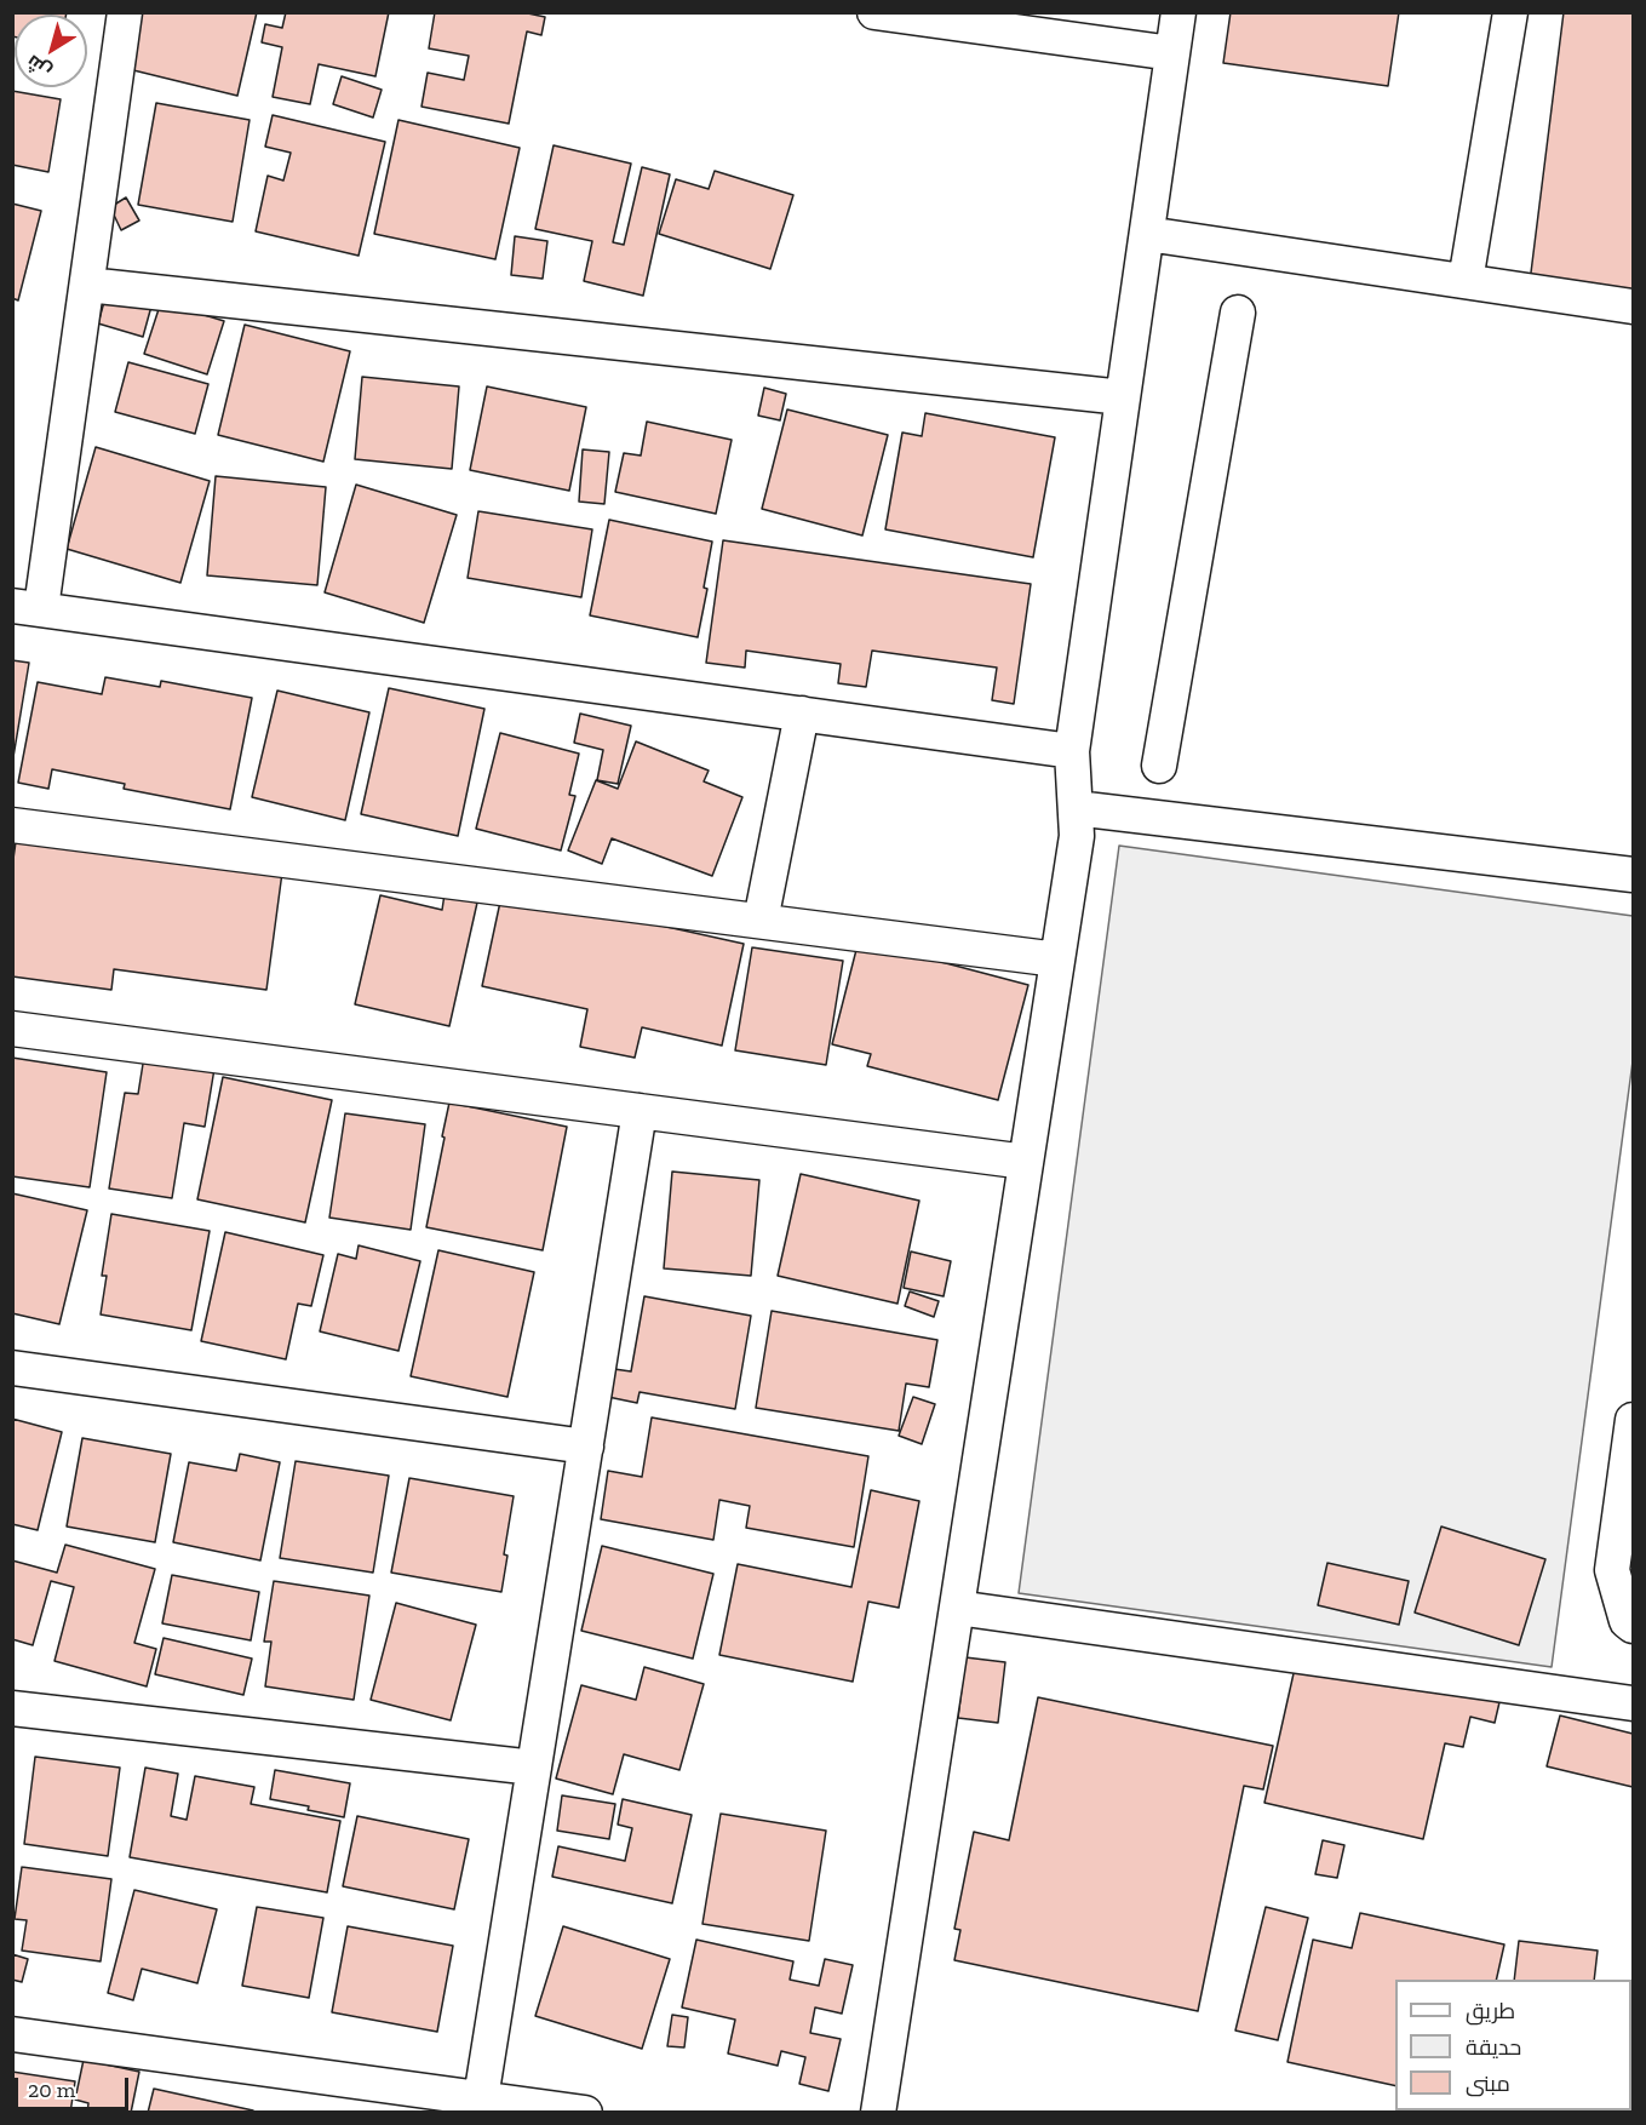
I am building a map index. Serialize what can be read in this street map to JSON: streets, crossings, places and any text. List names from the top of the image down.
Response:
{
  "legend": ["طريق", "حديقة", "مبنى"],
  "scale_bar": "20 m",
  "north": "bottom left"
}
